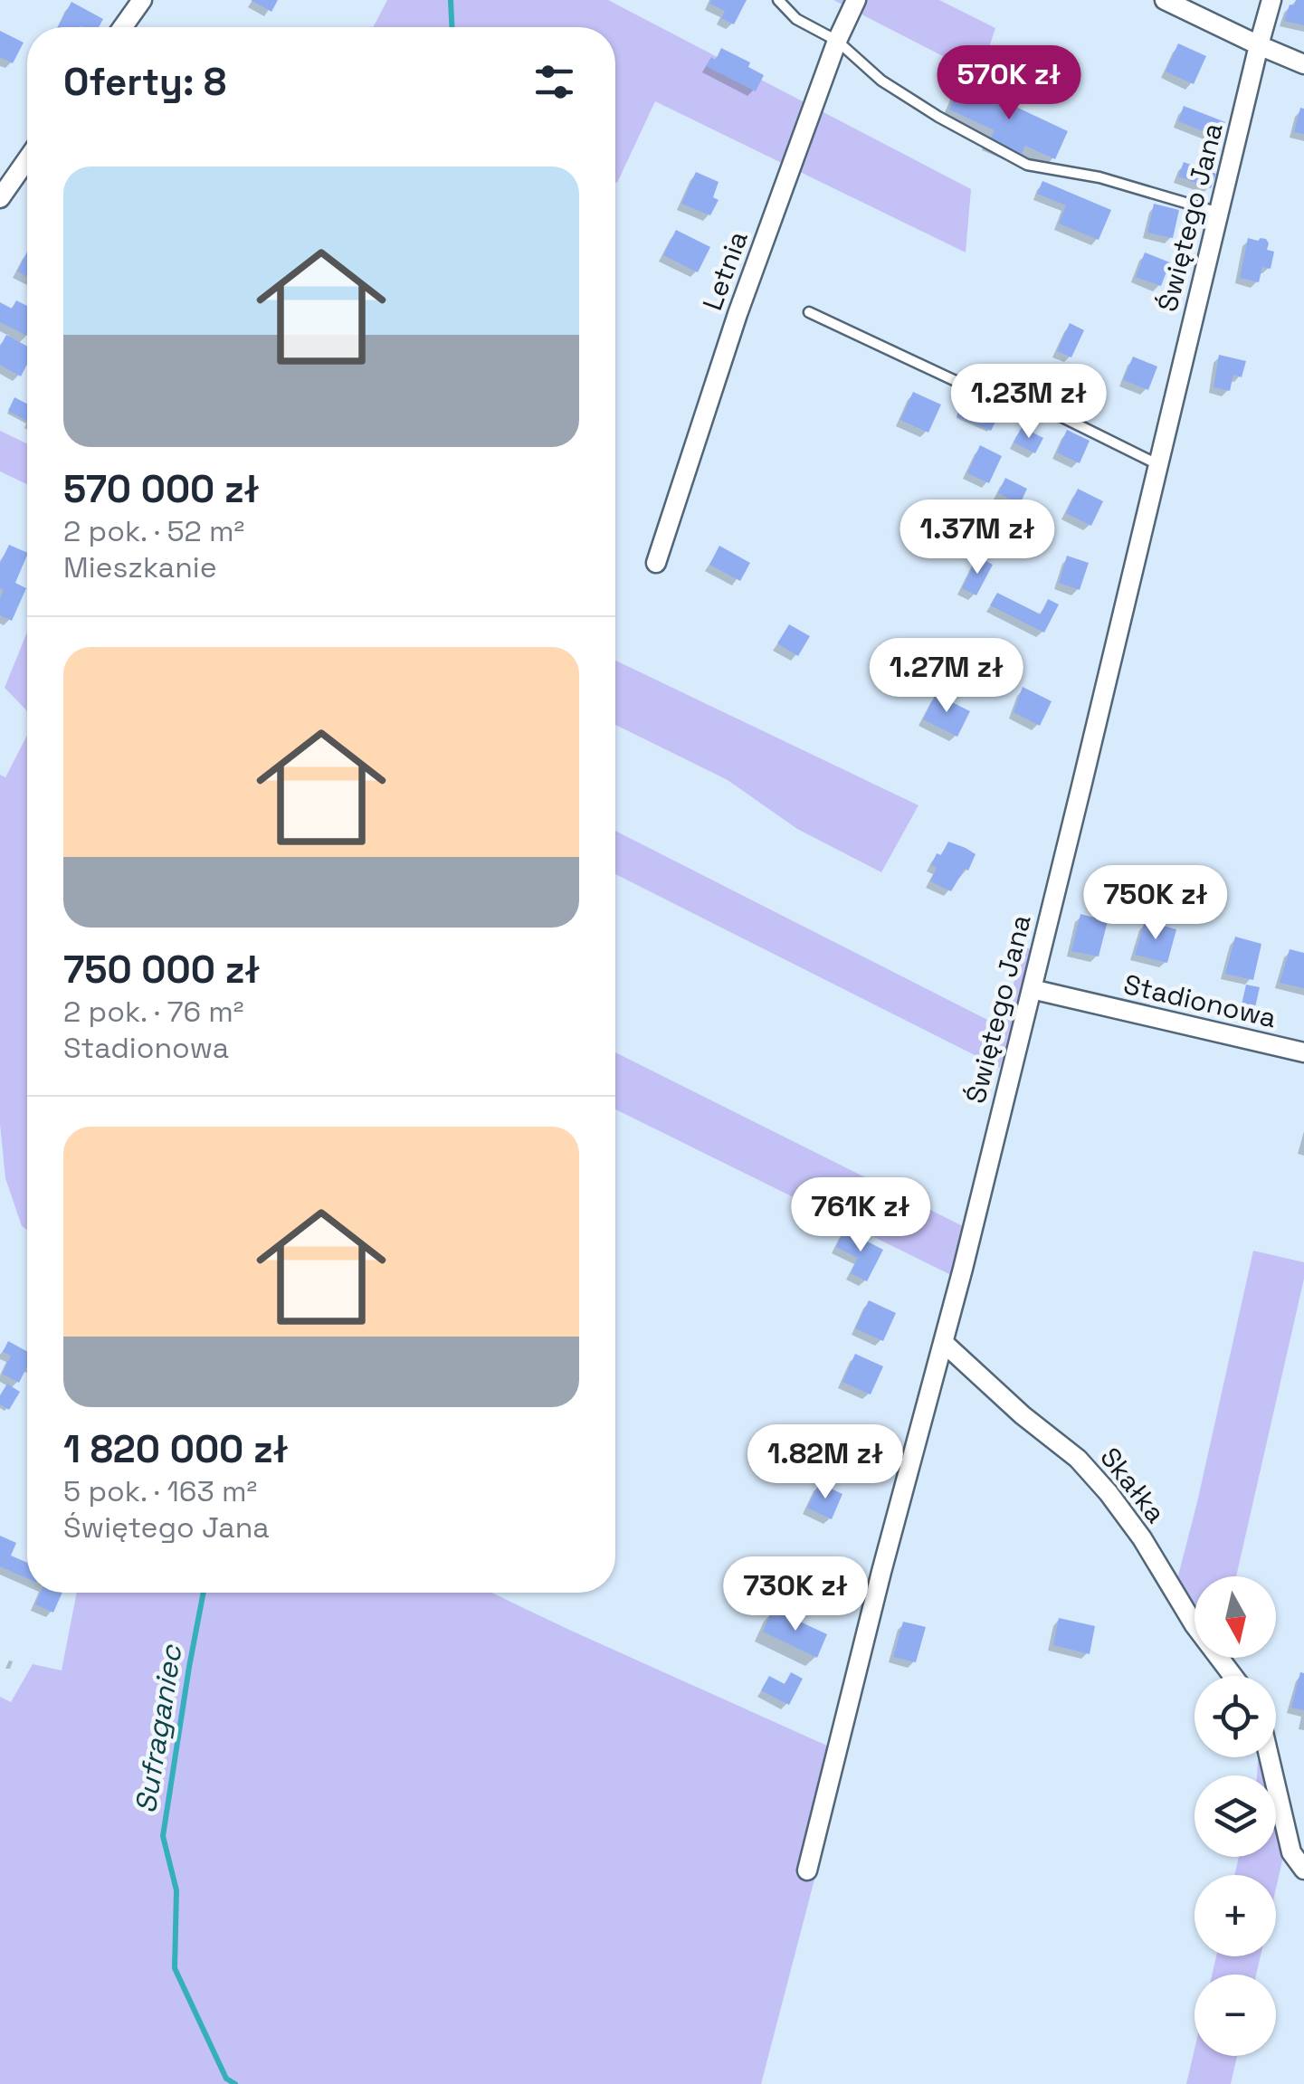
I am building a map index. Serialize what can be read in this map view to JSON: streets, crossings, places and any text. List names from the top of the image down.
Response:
{
  "streets": {
    "street": [
      "Świętego Jana",
      "Letnia",
      "Stadionowa",
      "Skałka"
    ]
  },
  "crossings": [
    ["Świętego Jana", "Stadionowa"],
    ["Świętego Jana", "Skałka"]
  ],
  "water": ["Sufraganiec"],
  "north": "bottom",
  "page": {
    "heading": "Oferty: 8",
    "price": [
      "570K zł",
      "1.23M zł",
      "1.37M zł",
      "1.27M zł",
      "750K zł",
      "761K zł",
      "1.82M zł",
      "730K zł"
    ],
    "list": [
      {
        "name": "570 000 zł",
        "note": "2 pok. · 52 m² · Mieszkanie"
      },
      {
        "name": "750 000 zł",
        "note": "2 pok. · 76 m² · Stadionowa"
      },
      {
        "name": "1 820 000 zł",
        "note": "5 pok. · 163 m² · Świętego Jana"
      }
    ],
    "map_buttons": ["+", "−"]
  }
}
